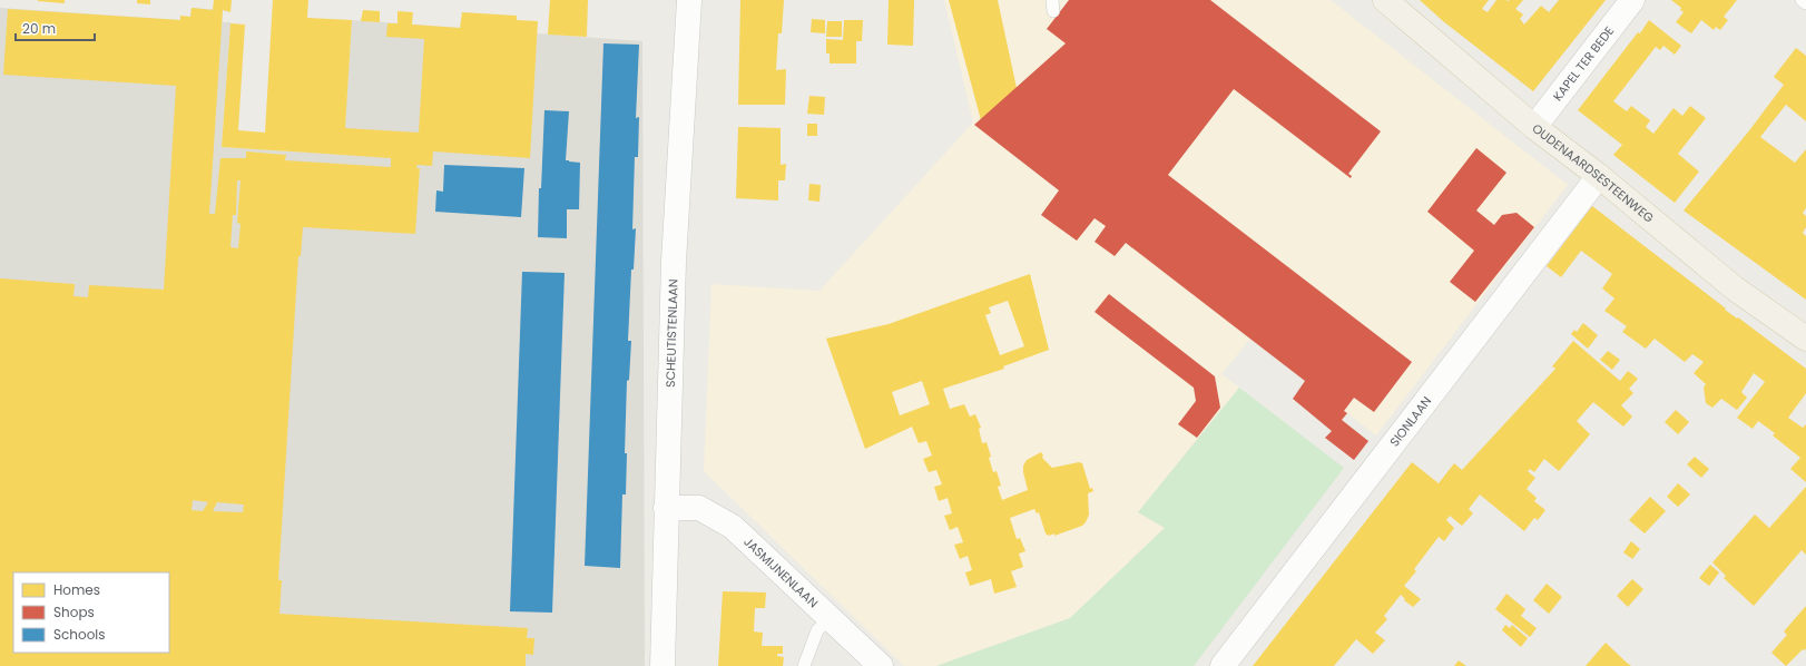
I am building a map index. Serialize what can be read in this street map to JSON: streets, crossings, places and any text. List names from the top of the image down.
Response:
{
  "streets": {
    "main road": ["OUDENAARDSESTEENWEG"],
    "street": [
      "KAPEL TER BEDE",
      "SCHEUTISTENLAAN",
      "SIONLAAN",
      "JASMIJNENLAAN"
    ]
  },
  "crossings": [
    ["KAPEL TER BEDE", "OUDENAARDSESTEENWEG"],
    ["OUDENAARDSESTEENWEG", "SIONLAAN"],
    ["SCHEUTISTENLAAN", "JASMIJNENLAAN"]
  ],
  "legend": ["Homes", "Shops", "Schools"],
  "scale_bar": "20 m"
}
